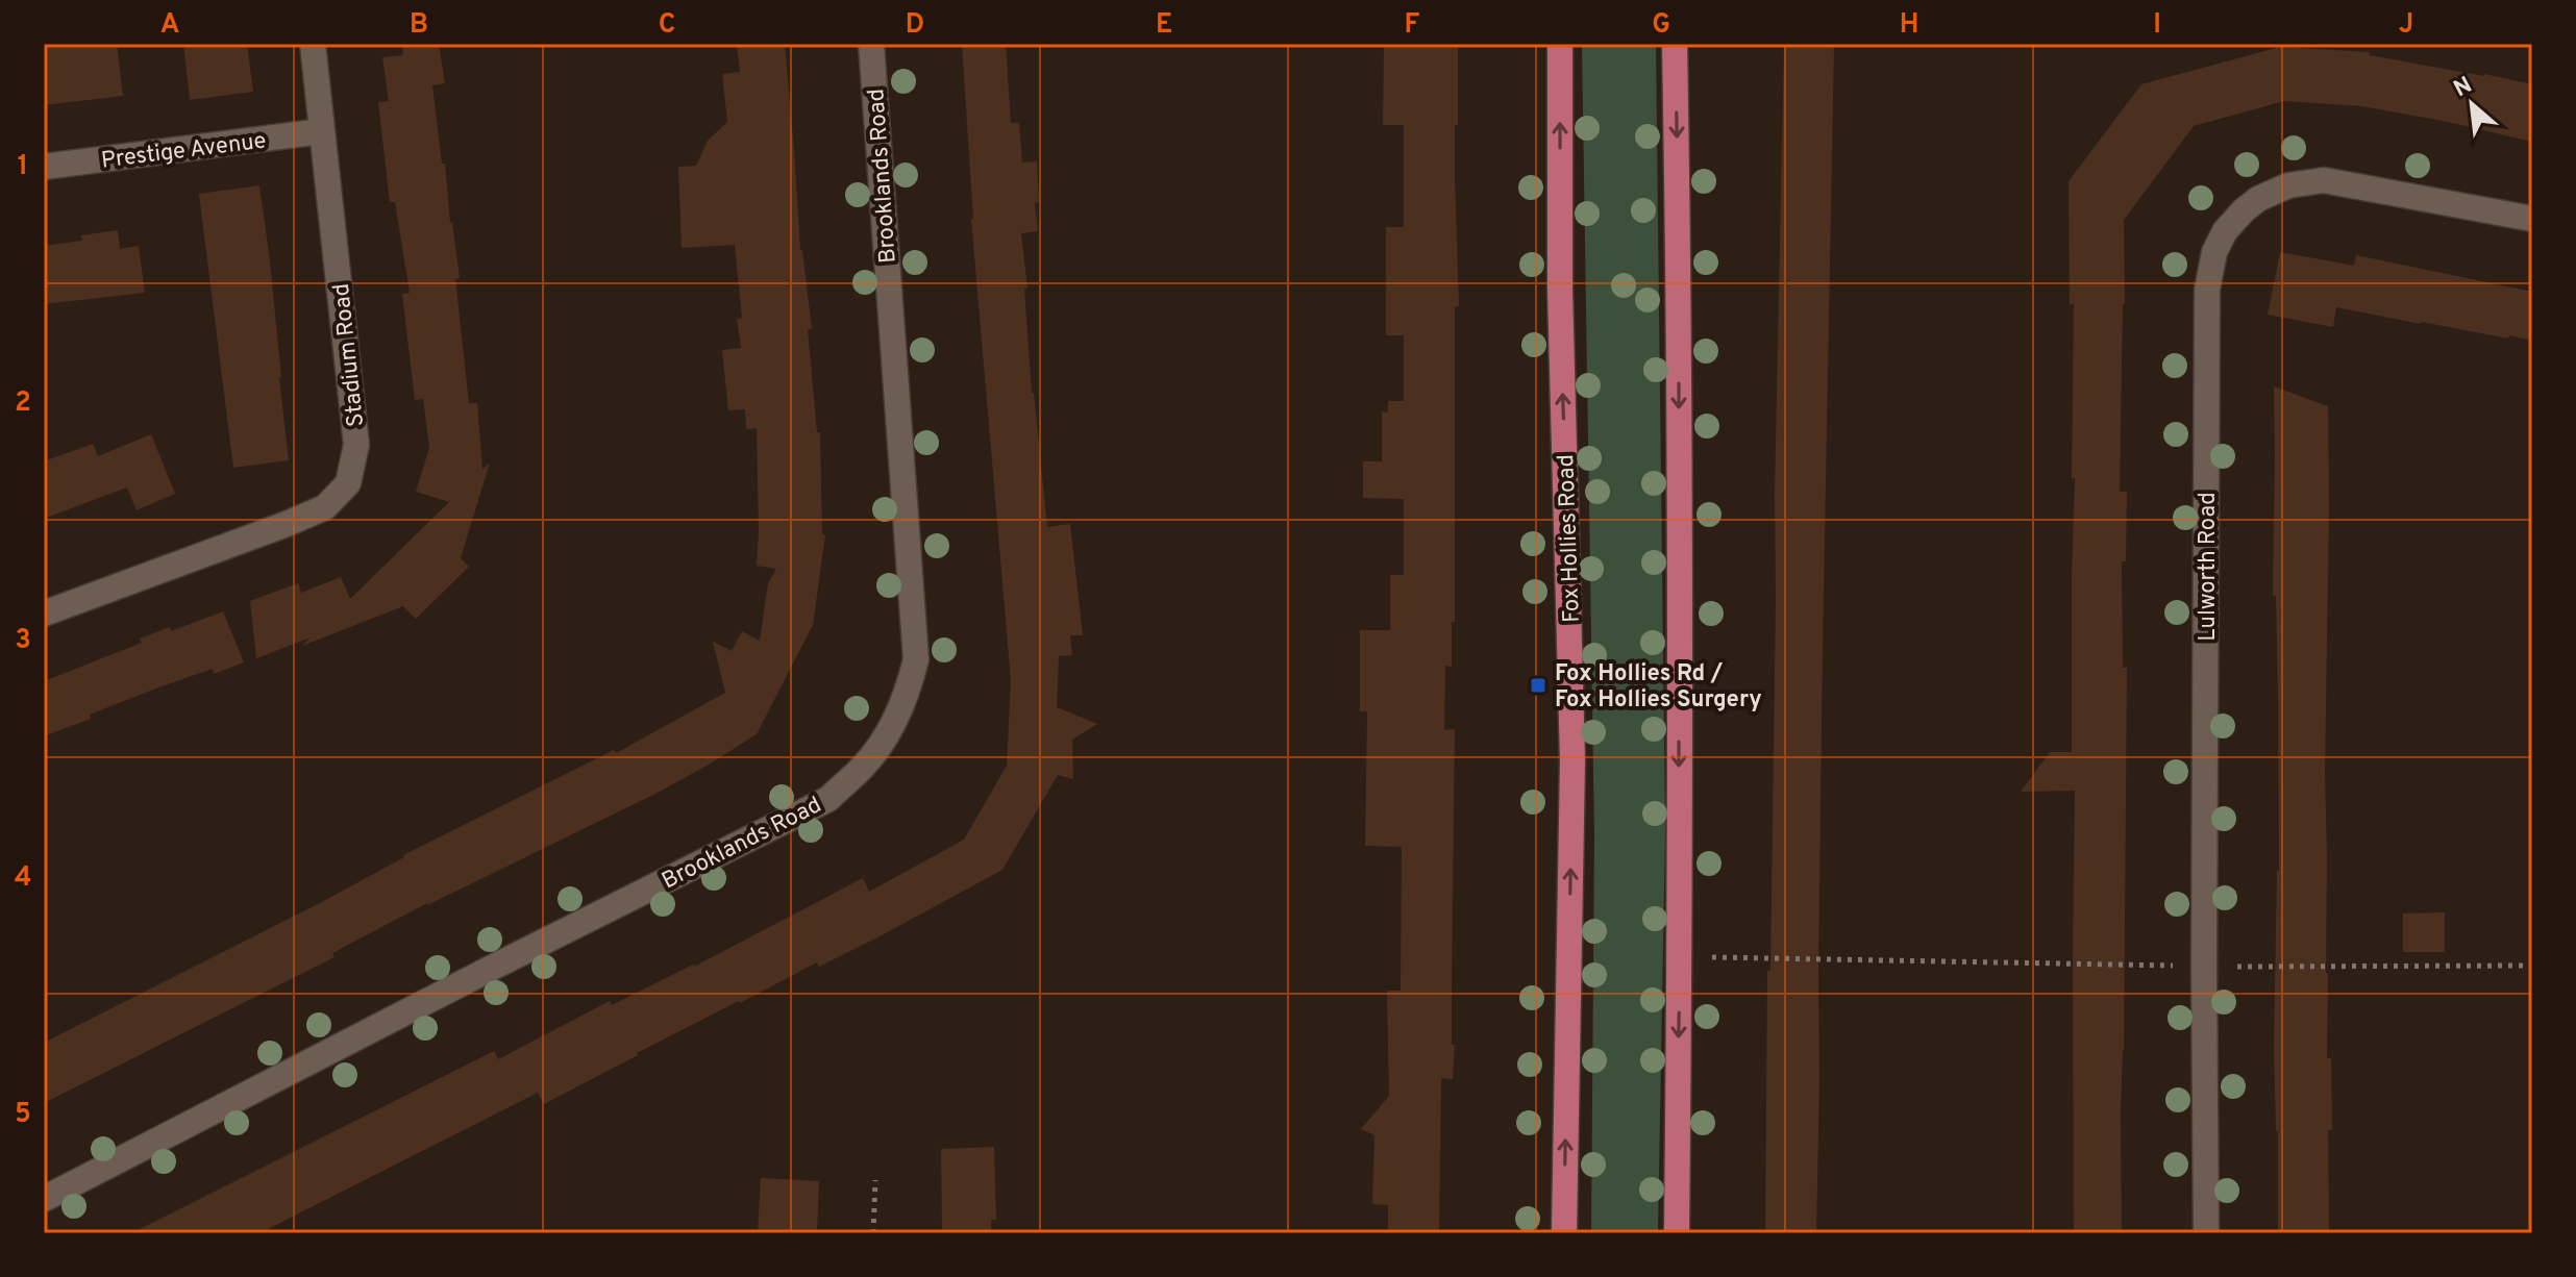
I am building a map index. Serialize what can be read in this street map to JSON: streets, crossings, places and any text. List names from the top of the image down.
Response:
{
  "streets": {
    "main road": ["Fox Hollies Road"],
    "street": [
      "Prestige Avenue",
      "Brooklands Road",
      "Stadium Road",
      "Lulworth Road"
    ]
  },
  "crossings": [
    ["Prestige Avenue", "Stadium Road"]
  ],
  "places": {
    "transit": ["Fox Hollies Rd / Fox Hollies Surgery"]
  },
  "north": "top left",
  "grid": {
    "columns": [
      "A",
      "B",
      "C",
      "D",
      "E",
      "F",
      "G",
      "H",
      "I",
      "J"
    ],
    "rows": [
      "1",
      "2",
      "3",
      "4",
      "5"
    ]
  }
}
